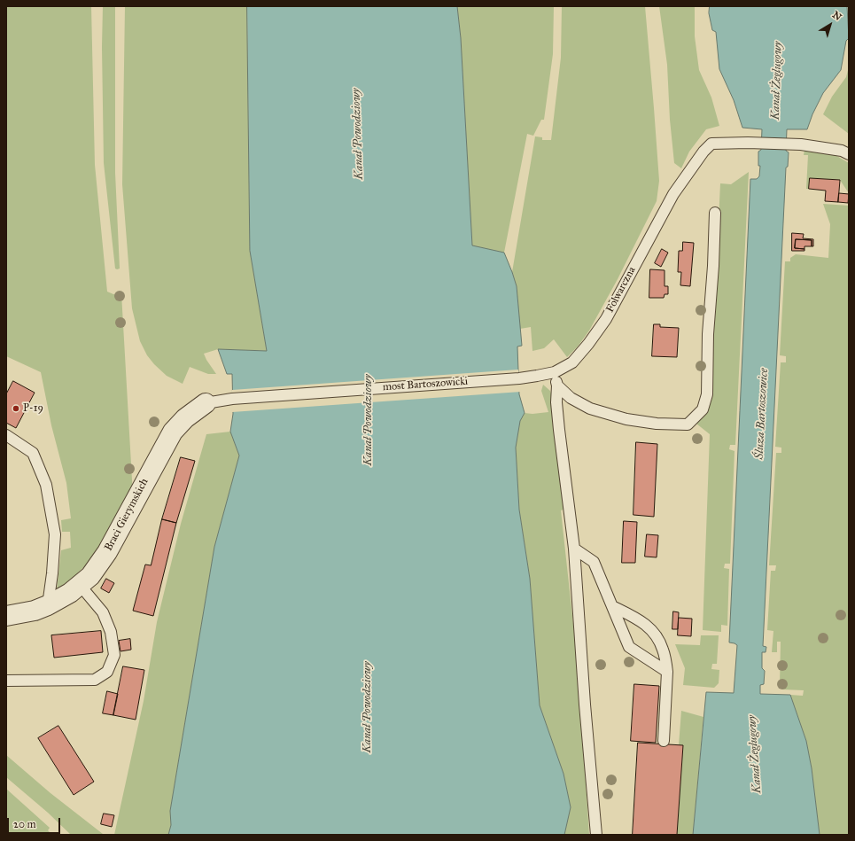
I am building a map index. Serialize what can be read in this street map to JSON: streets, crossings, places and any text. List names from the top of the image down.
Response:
{
  "streets": {
    "street": ["Braci Gierymskich"],
    "lane": ["Folwarczna", "most Bartoszowicki"]
  },
  "crossings": [
    ["Folwarczna", "most Bartoszowicki"],
    ["most Bartoszowicki", "Braci Gierymskich"]
  ],
  "water": ["Kanał Żeglugowy", "Kanał Powodziowy", "Śluza Bartoszowice"],
  "places": ["P-19"],
  "scale_bar": "20 m",
  "north": "top right"
}
